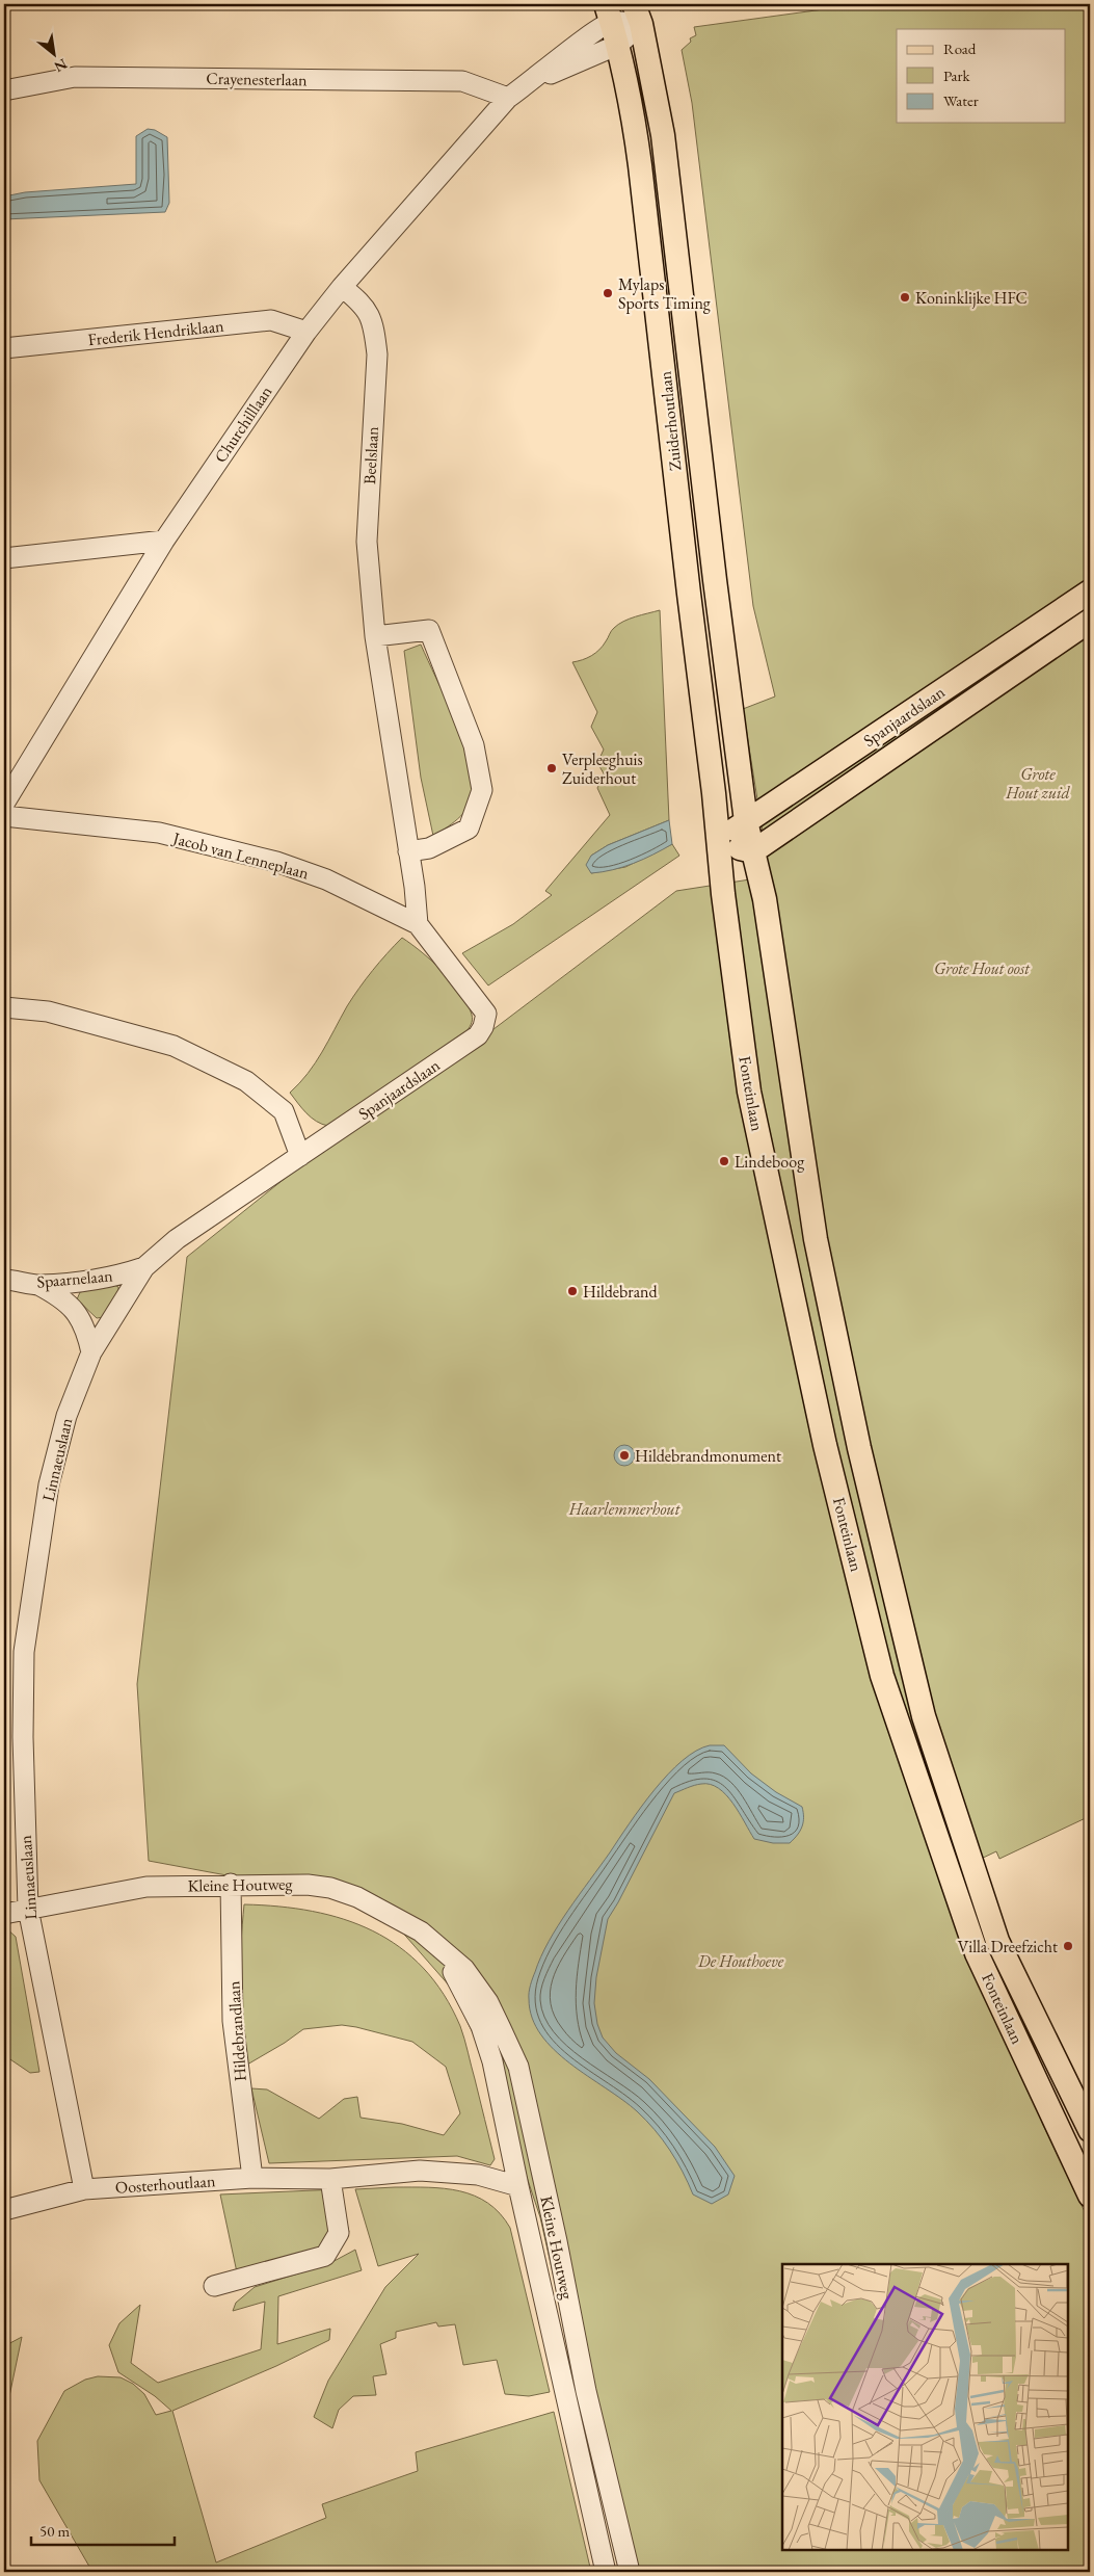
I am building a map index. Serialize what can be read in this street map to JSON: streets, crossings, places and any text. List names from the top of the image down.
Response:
{
  "streets": {
    "main road": ["Zuiderhoutlaan", "Spanjaardslaan", "Fonteinlaan"],
    "street": [
      "Crayenesterlaan",
      "Frederik Hendriklaan",
      "Churchilllaan",
      "Beelslaan",
      "Jacob van Lenneplaan",
      "Spaarnelaan",
      "Linnaeuslaan",
      "Kleine Houtweg",
      "Hildebrandlaan",
      "Oosterhoutlaan"
    ]
  },
  "crossings": [
    ["Crayenesterlaan", "Churchilllaan"],
    ["Frederik Hendriklaan", "Churchilllaan"],
    ["Zuiderhoutlaan", "Churchilllaan"],
    ["Zuiderhoutlaan", "Spanjaardslaan"],
    ["Zuiderhoutlaan", "Fonteinlaan"],
    ["Churchilllaan", "Beelslaan"],
    ["Beelslaan", "Jacob van Lenneplaan"],
    ["Spanjaardslaan", "Jacob van Lenneplaan"],
    ["Spanjaardslaan", "Fonteinlaan"],
    ["Spanjaardslaan", "Linnaeuslaan"],
    ["Spaarnelaan", "Linnaeuslaan"],
    ["Linnaeuslaan", "Kleine Houtweg"],
    ["Linnaeuslaan", "Oosterhoutlaan"],
    ["Kleine Houtweg", "Hildebrandlaan"],
    ["Kleine Houtweg", "Oosterhoutlaan"],
    ["Hildebrandlaan", "Oosterhoutlaan"]
  ],
  "parks": [
    "Grote Hout zuid",
    "Grote Hout oost",
    "Haarlemmerhout",
    "De Houthoeve"
  ],
  "places": [
    "Mylaps Sports Timing",
    "Koninklijke HFC",
    "Verpleeghuis Zuiderhout",
    "Lindeboog",
    "Hildebrand",
    "Hildebrandmonument",
    "Villa Dreefzicht"
  ],
  "legend": ["Road", "Park", "Water"],
  "scale_bar": "50 m",
  "north": "bottom right"
}
